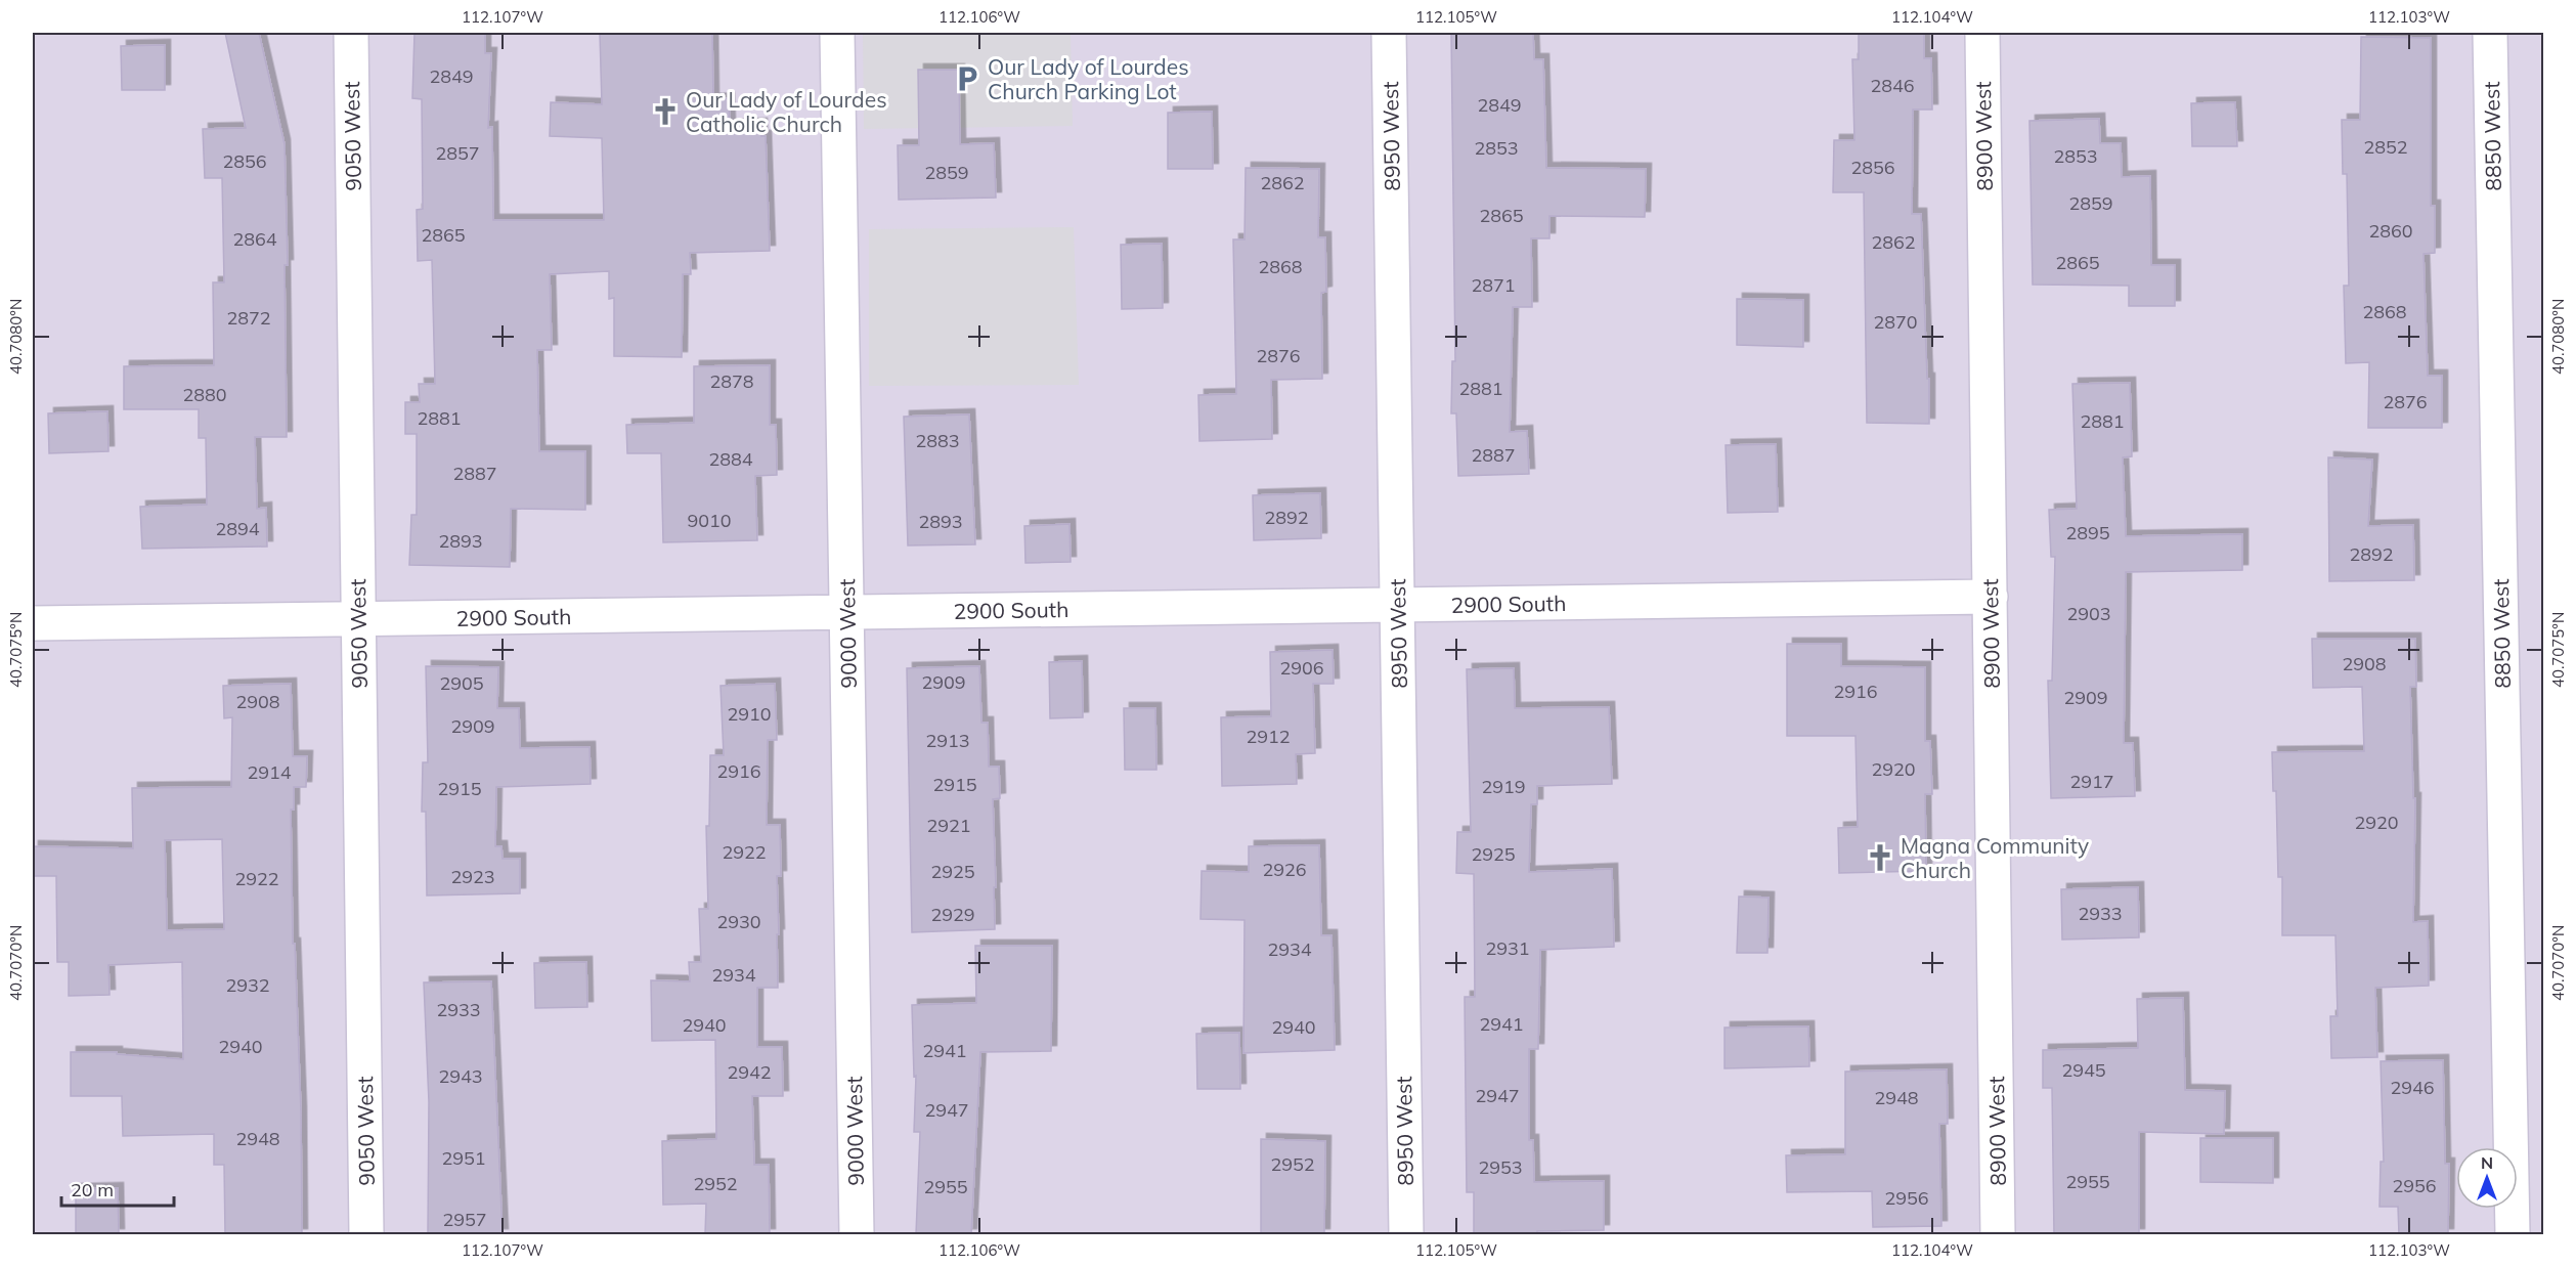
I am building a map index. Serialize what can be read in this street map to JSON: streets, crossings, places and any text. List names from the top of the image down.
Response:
{
  "streets": {
    "street": [
      "9050 West",
      "8950 West",
      "8900 West",
      "8850 West",
      "2900 South",
      "9000 West"
    ]
  },
  "crossings": [
    ["9050 West", "2900 South"],
    ["8950 West", "2900 South"],
    ["8900 West", "2900 South"],
    ["2900 South", "9000 West"]
  ],
  "places": {
    "parking": ["Our Lady of Lourdes Church Parking Lot"],
    "church": ["Our Lady of Lourdes Catholic Church", "Magna Community Church"]
  },
  "house_numbers": [
    "2849",
    "2846",
    "2849",
    "2852",
    "2853",
    "2857",
    "2853",
    "2856",
    "2856",
    "2859",
    "2862",
    "2859",
    "2865",
    "2860",
    "2865",
    "2864",
    "2862",
    "2865",
    "2868",
    "2871",
    "2868",
    "2872",
    "2870",
    "2876",
    "2878",
    "2881",
    "2880",
    "2876",
    "2881",
    "2881",
    "2883",
    "2887",
    "2884",
    "2887",
    "2892",
    "9010",
    "2893",
    "2894",
    "2895",
    "2893",
    "2892",
    "2903",
    "2908",
    "2906",
    "2909",
    "2905",
    "2916",
    "2909",
    "2908",
    "2910",
    "2909",
    "2912",
    "2913",
    "2920",
    "2916",
    "2914",
    "2917",
    "2915",
    "2919",
    "2915",
    "2920",
    "2921",
    "2922",
    "2925",
    "2926",
    "2925",
    "2923",
    "2922",
    "2933",
    "2929",
    "2930",
    "2931",
    "2934",
    "2934",
    "2932",
    "2933",
    "2941",
    "2940",
    "2940",
    "2940",
    "2941",
    "2945",
    "2942",
    "2943",
    "2946",
    "2947",
    "2948",
    "2947",
    "2948",
    "2951",
    "2952",
    "2953",
    "2955",
    "2952",
    "2956",
    "2955",
    "2956",
    "2957"
  ],
  "scale_bar": "20 m",
  "north": "top",
  "coordinates": [
    "112.107°W",
    "112.106°W",
    "112.105°W",
    "112.104°W",
    "112.103°W",
    "40.7080°N",
    "40.7075°N",
    "40.7070°N"
  ]
}
